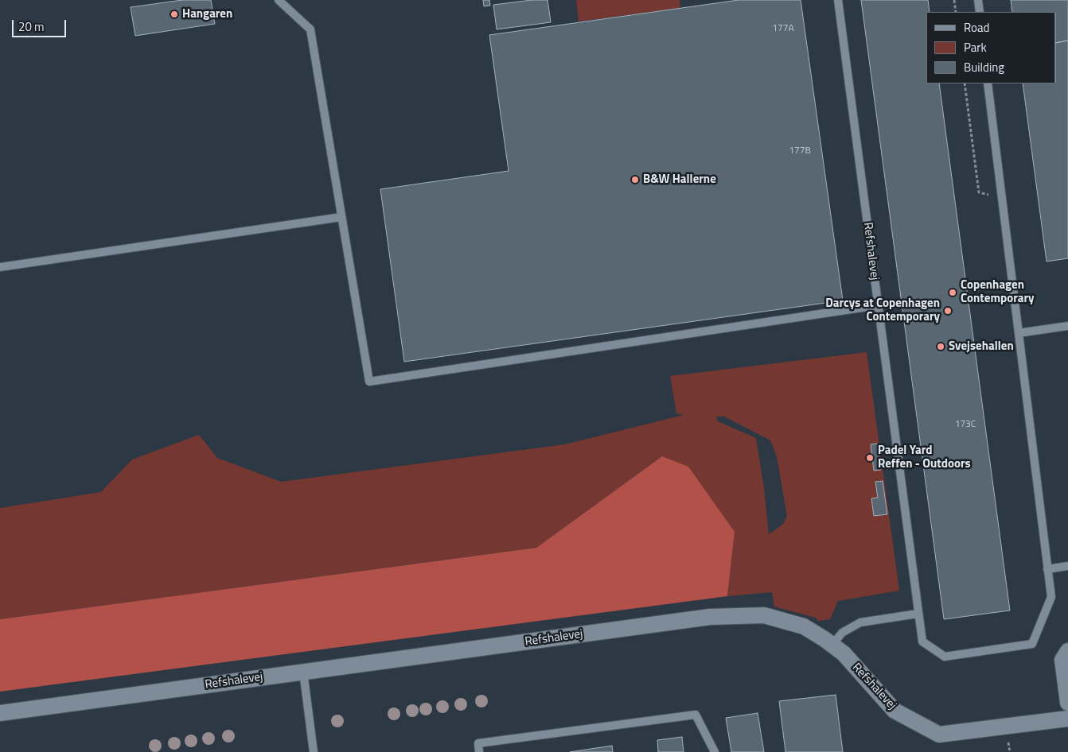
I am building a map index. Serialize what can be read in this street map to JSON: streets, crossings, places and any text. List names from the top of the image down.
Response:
{
  "streets": {
    "street": ["Refshalevej"]
  },
  "places": [
    "Hangaren",
    "B&W Hallerne",
    "Copenhagen Contemporary",
    "Darcys at Copenhagen Contemporary",
    "Svejsehallen",
    "Padel Yard Reffen - Outdoors"
  ],
  "house_numbers": ["177A", "177B", "173C"],
  "legend": ["Road", "Park", "Building"],
  "scale_bar": "20 m"
}
